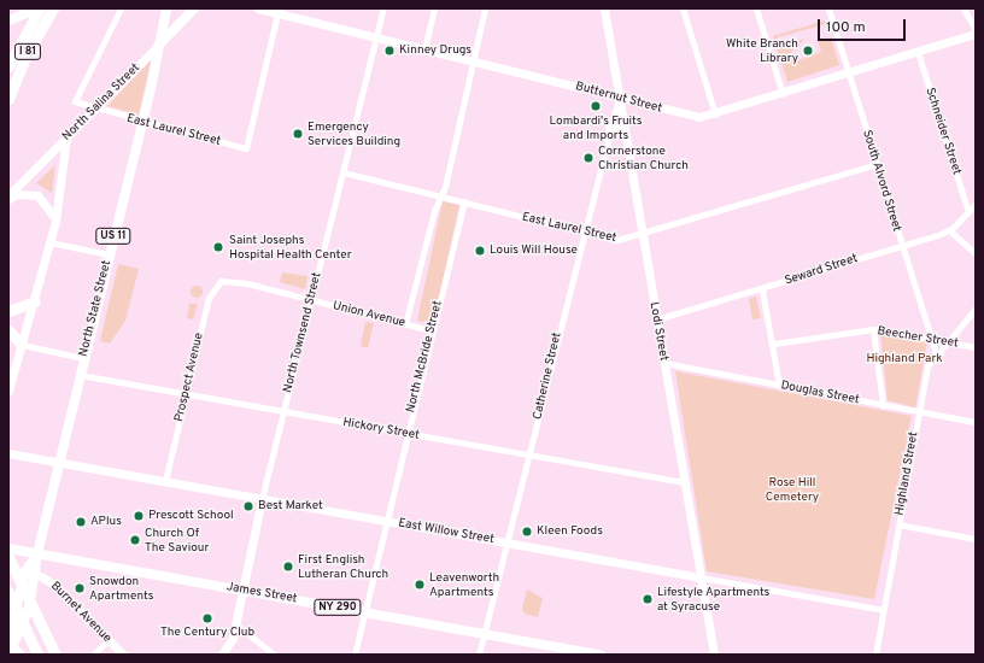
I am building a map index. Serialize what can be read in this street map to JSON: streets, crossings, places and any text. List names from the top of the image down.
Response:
{
  "streets": {
    "highway": ["I 81"],
    "main road": [
      "North Salina Street",
      "US 11",
      "North State Street",
      "James Street",
      "NY 290"
    ],
    "street": [
      "Butternut Street",
      "East Laurel Street",
      "Schneider Street",
      "South Alvord Street",
      "Seward Street",
      "Union Avenue",
      "Lodi Street",
      "North Townsend Street",
      "Beecher Street",
      "North McBride Street",
      "Catherine Street",
      "Prospect Avenue",
      "Douglas Street",
      "Hickory Street",
      "Highland Street",
      "East Willow Street",
      "Burnet Avenue"
    ]
  },
  "crossings": [
    ["Butternut Street", "East Laurel Street"],
    ["Butternut Street", "Schneider Street"],
    ["Butternut Street", "South Alvord Street"],
    ["Butternut Street", "Lodi Street"],
    ["Butternut Street", "North Townsend Street"],
    ["Butternut Street", "Catherine Street"],
    ["North Salina Street", "East Laurel Street"],
    ["North Salina Street", "North State Street"],
    ["East Laurel Street", "South Alvord Street"],
    ["East Laurel Street", "North State Street"],
    ["East Laurel Street", "Lodi Street"],
    ["East Laurel Street", "North Townsend Street"],
    ["East Laurel Street", "North McBride Street"],
    ["East Laurel Street", "Catherine Street"],
    ["Schneider Street", "Seward Street"],
    ["South Alvord Street", "Seward Street"],
    ["South Alvord Street", "Beecher Street"],
    ["South Alvord Street", "Highland Street"],
    ["Seward Street", "Lodi Street"],
    ["North State Street", "Hickory Street"],
    ["North State Street", "East Willow Street"],
    ["North State Street", "James Street"],
    ["North State Street", "Burnet Avenue"],
    ["Union Avenue", "North Townsend Street"],
    ["Union Avenue", "North McBride Street"],
    ["Union Avenue", "Prospect Avenue"],
    ["Lodi Street", "Catherine Street"],
    ["Lodi Street", "Douglas Street"],
    ["Lodi Street", "Hickory Street"],
    ["Lodi Street", "East Willow Street"],
    ["North Townsend Street", "Hickory Street"],
    ["North Townsend Street", "East Willow Street"],
    ["North Townsend Street", "James Street"],
    ["Beecher Street", "Highland Street"],
    ["North McBride Street", "Hickory Street"],
    ["North McBride Street", "East Willow Street"],
    ["North McBride Street", "James Street"],
    ["Catherine Street", "Hickory Street"],
    ["Catherine Street", "East Willow Street"],
    ["Catherine Street", "James Street"],
    ["Prospect Avenue", "Hickory Street"],
    ["Prospect Avenue", "East Willow Street"],
    ["Douglas Street", "Highland Street"],
    ["Highland Street", "East Willow Street"]
  ],
  "parks": ["Highland Park", "Rose Hill Cemetery"],
  "places": [
    "Kinney Drugs",
    "White Branch Library",
    "Lombardi's Fruits and Imports",
    "Emergency Services Building",
    "Cornerstone Christian Church",
    "Saint Josephs Hospital Health Center",
    "Louis Will House",
    "Best Market",
    "Prescott School",
    "APlus",
    "Kleen Foods",
    "Church Of The Saviour",
    "First English Lutheran Church",
    "Leavenworth Apartments",
    "Snowdon Apartments",
    "Lifestyle Apartments at Syracuse",
    "The Century Club"
  ],
  "scale_bar": "100 m"
}
